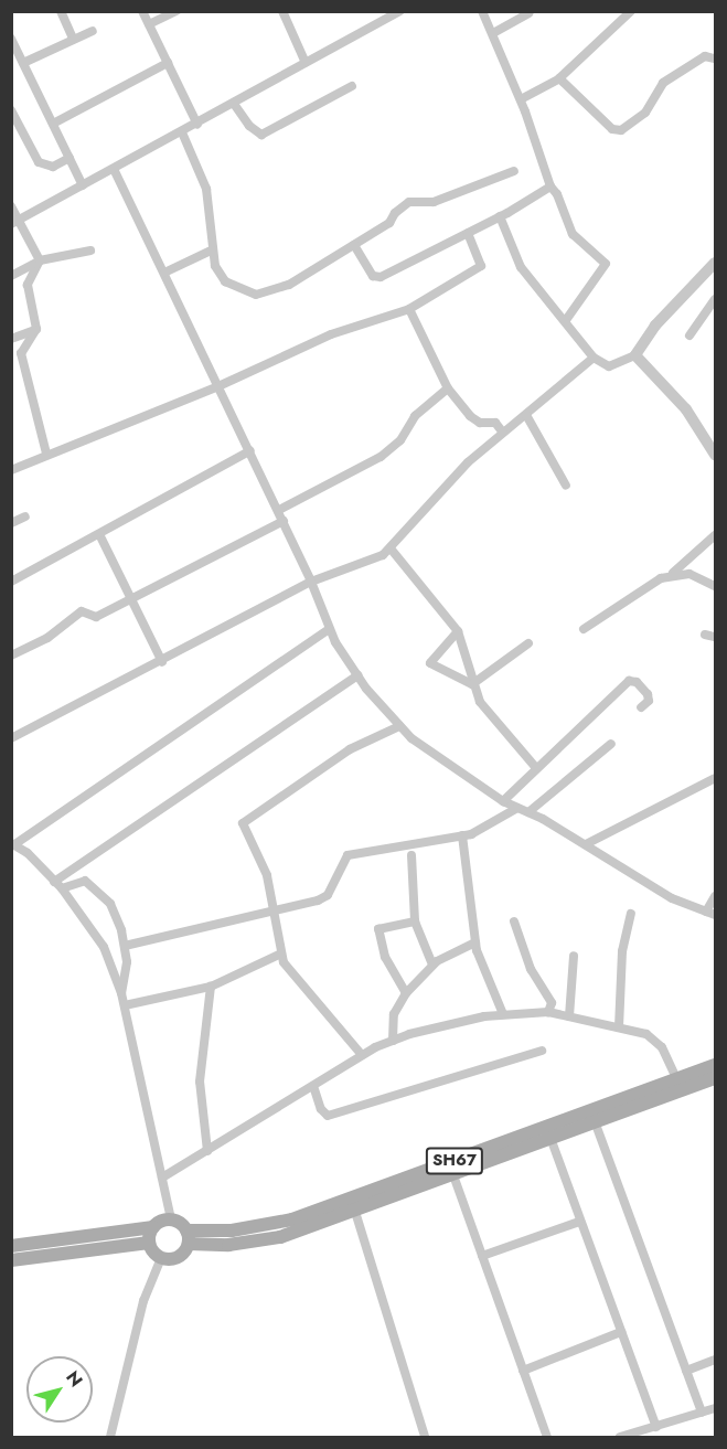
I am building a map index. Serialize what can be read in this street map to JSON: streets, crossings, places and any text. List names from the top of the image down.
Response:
{
  "streets": {
    "main road": ["SH67"]
  },
  "north": "top right"
}
